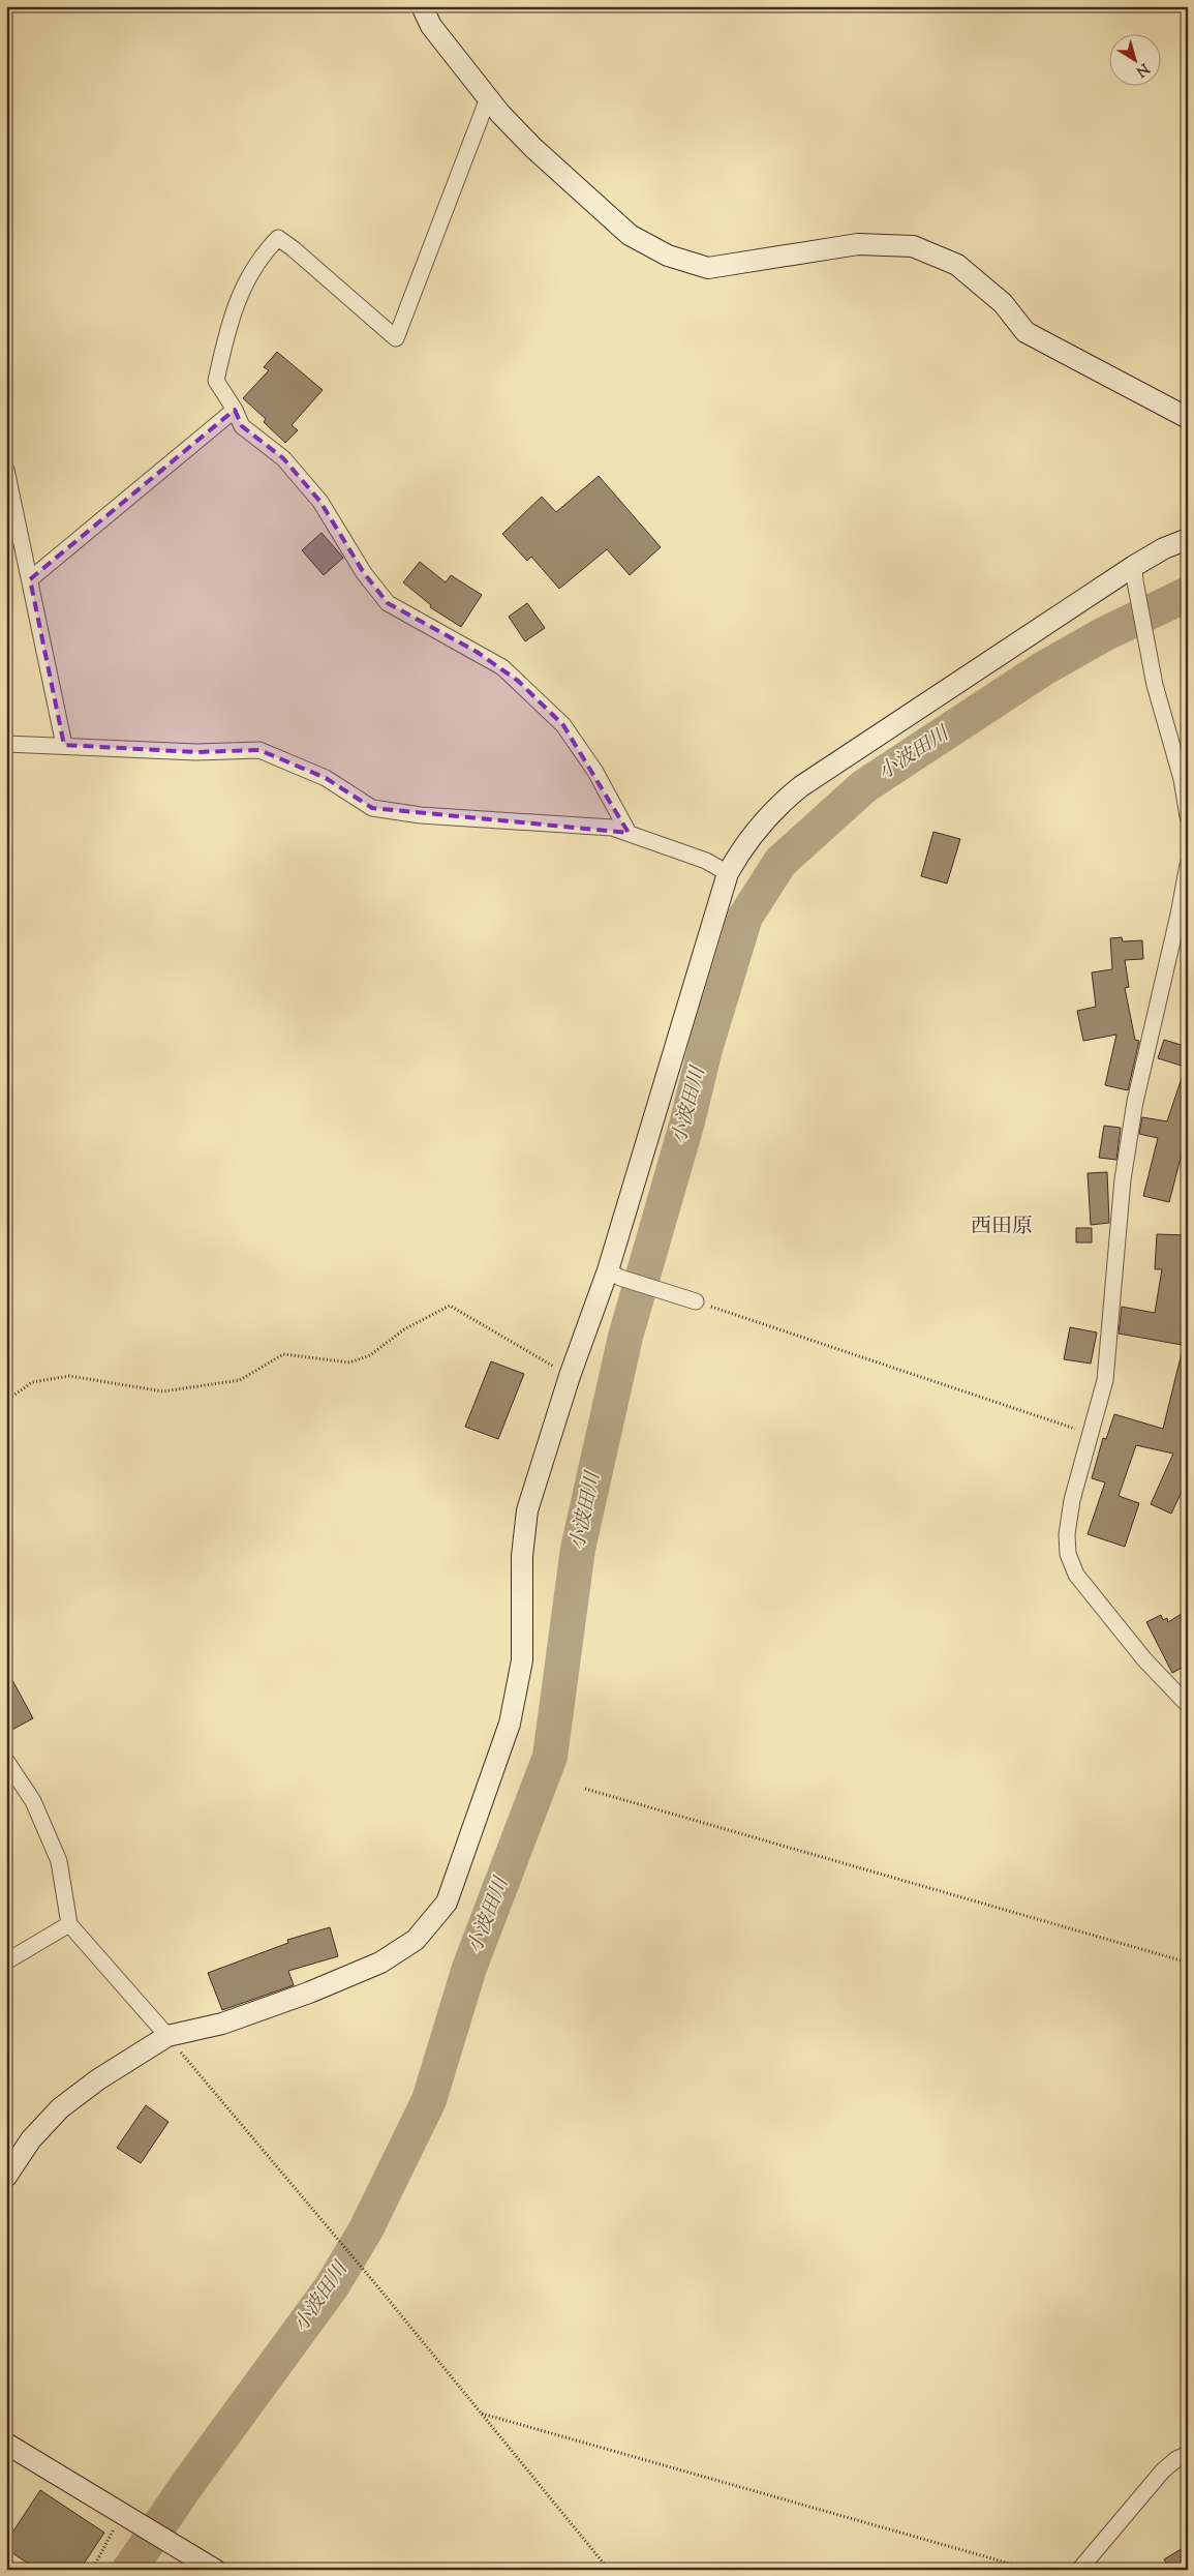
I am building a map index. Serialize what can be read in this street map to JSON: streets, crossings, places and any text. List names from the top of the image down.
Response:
{
  "districts": ["西田原"],
  "water": ["小波田川"],
  "north": "bottom right"
}
